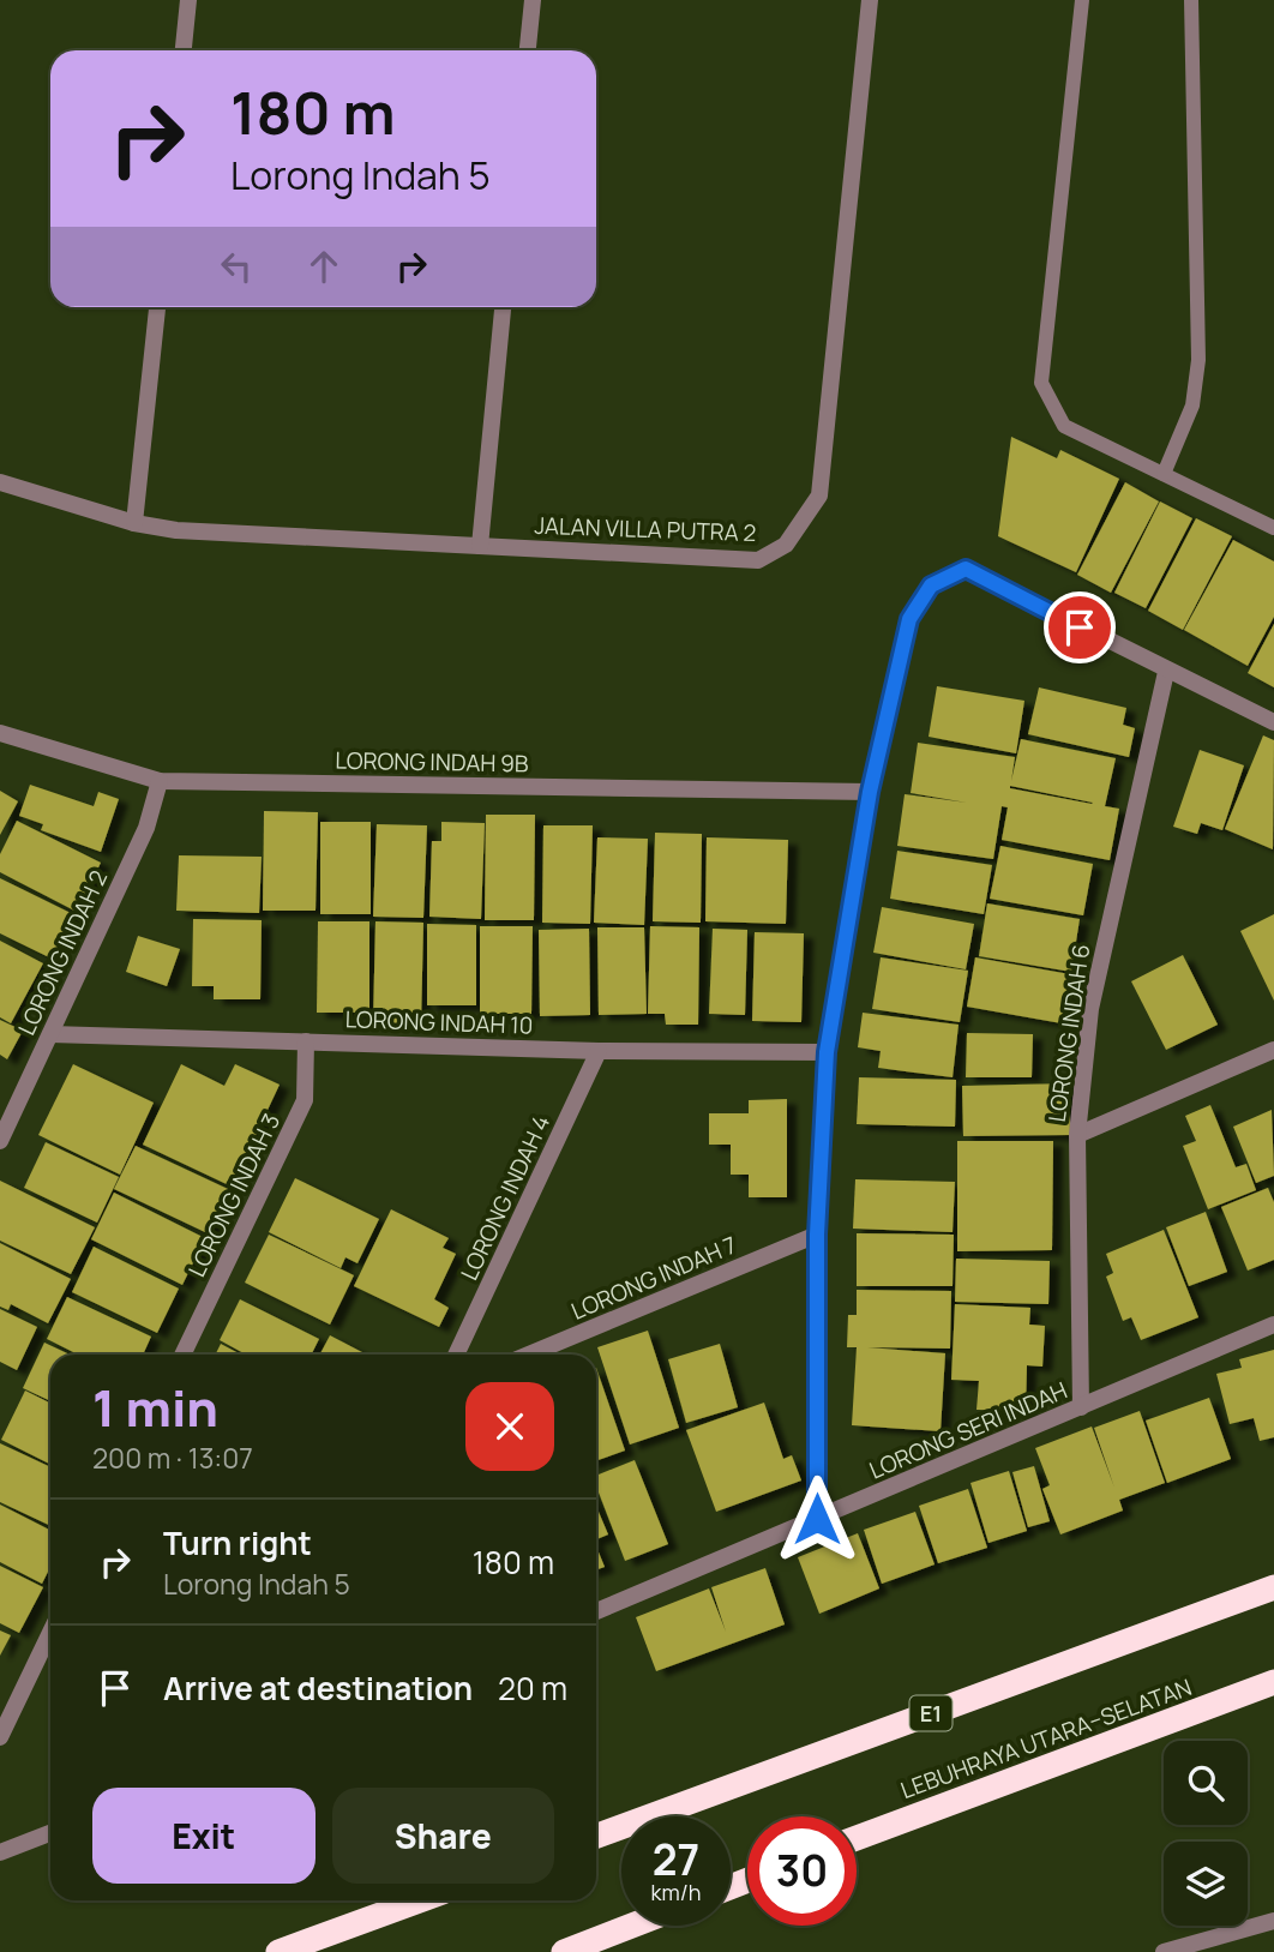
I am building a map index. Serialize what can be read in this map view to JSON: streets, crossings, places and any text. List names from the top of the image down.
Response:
{
  "streets": {
    "highway": ["E1", "LEBUHRAYA UTARA–SELATAN"],
    "street": [
      "JALAN VILLA PUTRA 2",
      "LORONG INDAH 9B",
      "LORONG INDAH 2",
      "LORONG INDAH 10",
      "LORONG INDAH 6",
      "LORONG INDAH 3",
      "LORONG INDAH 4",
      "LORONG INDAH 7",
      "LORONG SERI INDAH"
    ]
  },
  "crossings": [
    ["LORONG INDAH 9B", "LORONG INDAH 2"],
    ["LORONG INDAH 2", "LORONG INDAH 10"],
    ["LORONG INDAH 10", "LORONG INDAH 3"],
    ["LORONG INDAH 10", "LORONG INDAH 4"],
    ["LORONG INDAH 6", "LORONG SERI INDAH"]
  ],
  "page": {
    "turn": ["180 m", "Lorong Indah 5"],
    "heading": ["1 min", "200 m · 13:07"],
    "list": [
      {
        "name": "Turn right",
        "note": "Lorong Indah 5",
        "value": "180 m"
      },
      {
        "name": "Arrive at destination",
        "value": "20 m"
      }
    ],
    "buttons": ["Exit", "Share"],
    "speed": "27 km/h",
    "limit": "30"
  }
}
